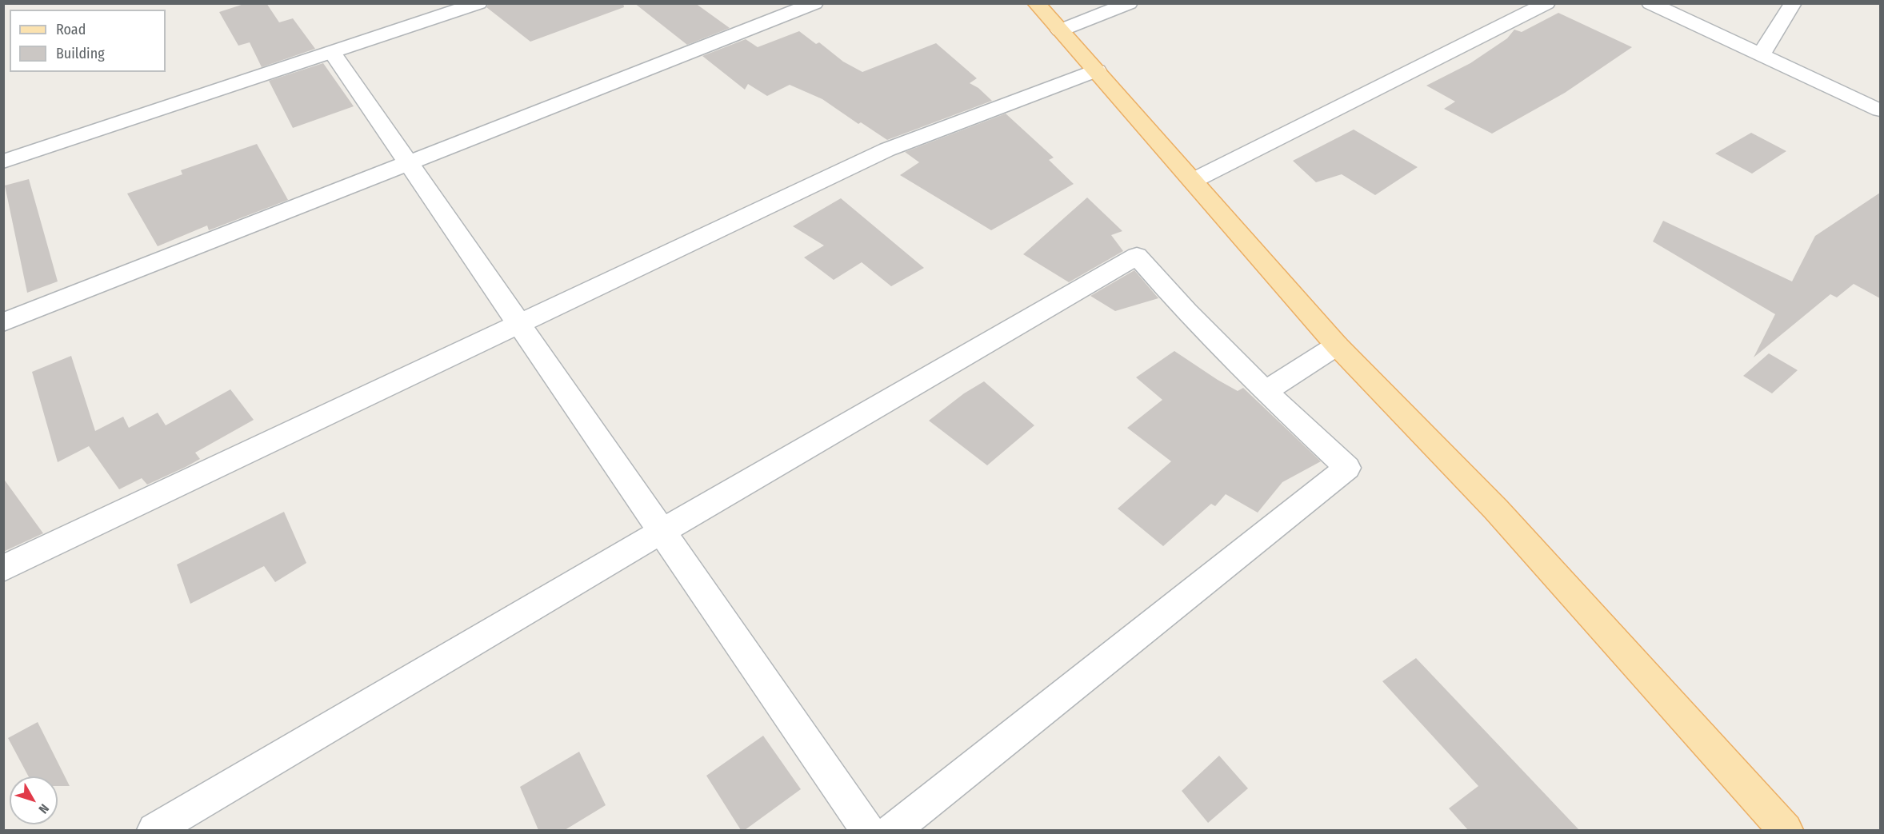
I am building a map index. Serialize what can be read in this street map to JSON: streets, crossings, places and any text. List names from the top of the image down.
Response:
{
  "legend": ["Road", "Building"],
  "north": "bottom right"
}
